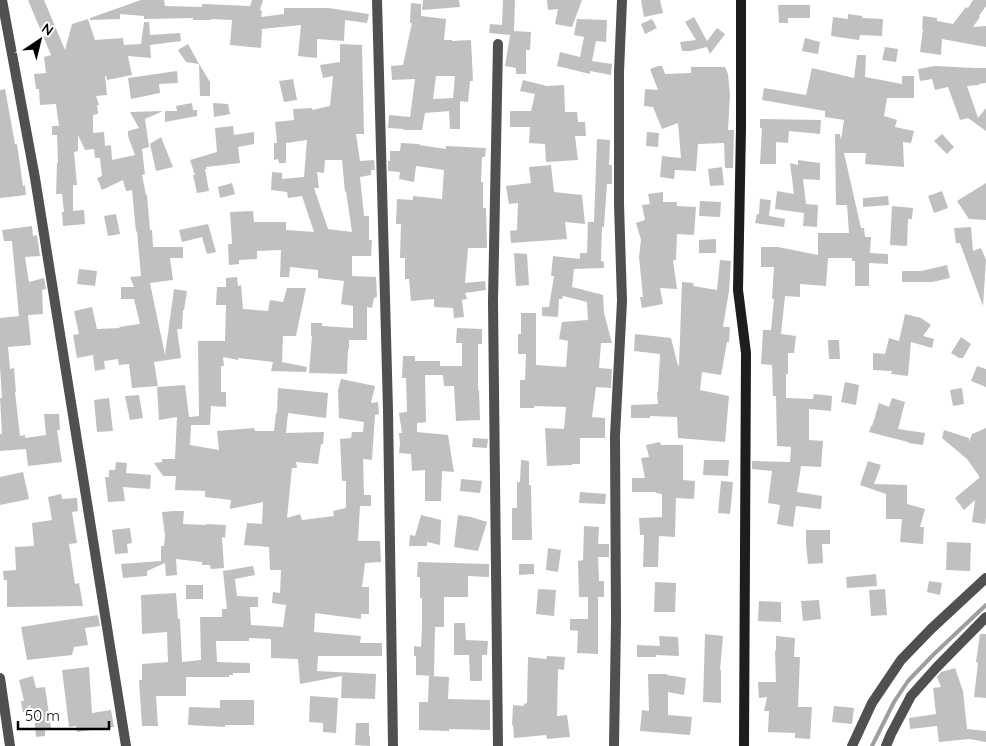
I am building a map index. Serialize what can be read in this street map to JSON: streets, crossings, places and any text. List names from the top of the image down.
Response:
{
  "scale_bar": "50 m",
  "north": "top right"
}
